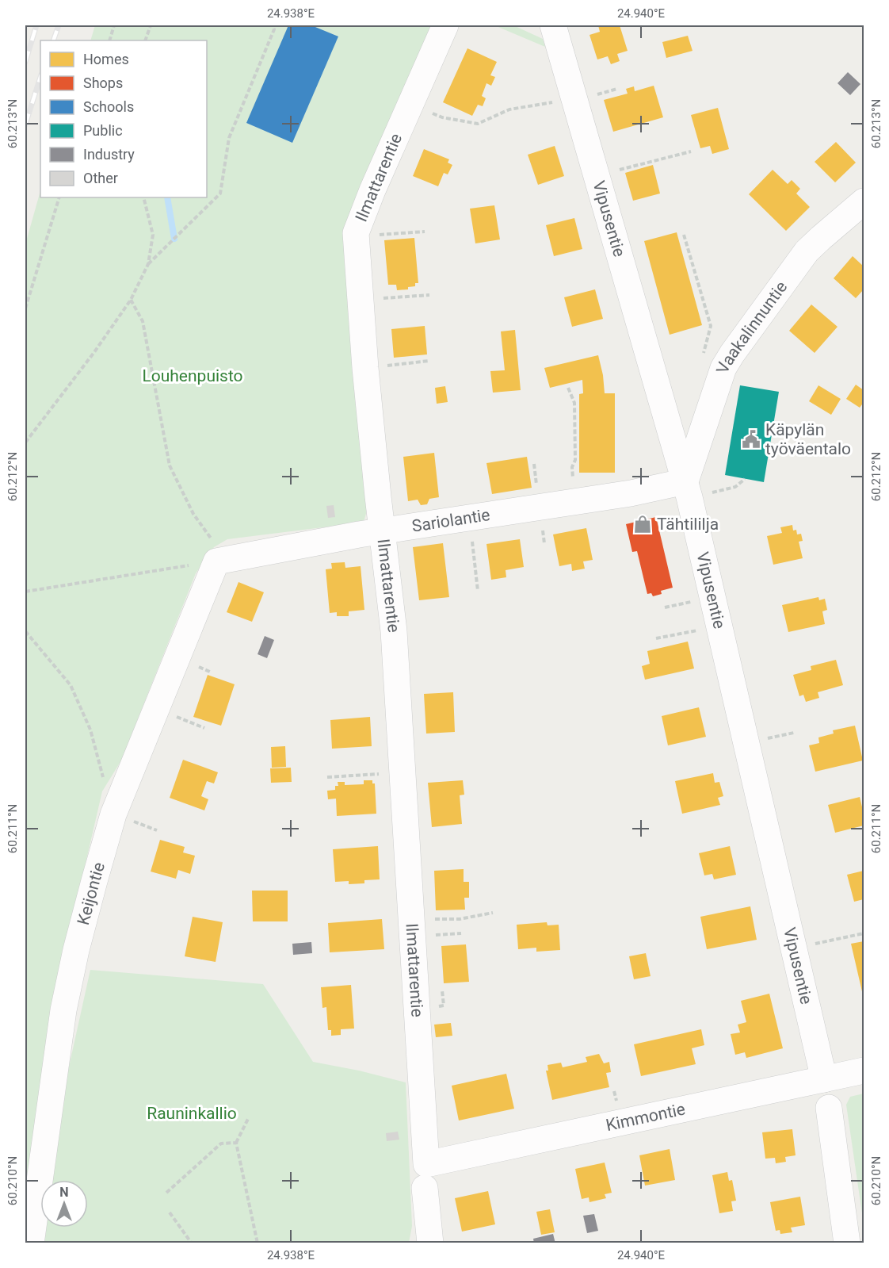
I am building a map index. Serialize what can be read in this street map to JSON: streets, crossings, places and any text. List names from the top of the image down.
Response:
{
  "streets": {
    "street": [
      "Ilmattarentie",
      "Vipusentie",
      "Vaakalinnuntie",
      "Sariolantie",
      "Keijontie",
      "Kimmontie"
    ]
  },
  "crossings": [
    ["Ilmattarentie", "Sariolantie"],
    ["Ilmattarentie", "Kimmontie"],
    ["Vipusentie", "Vaakalinnuntie"],
    ["Vipusentie", "Sariolantie"],
    ["Vipusentie", "Kimmontie"],
    ["Vaakalinnuntie", "Sariolantie"],
    ["Sariolantie", "Keijontie"]
  ],
  "parks": ["Louhenpuisto", "Rauninkallio"],
  "places": {
    "public building": ["Käpylän työväentalo"],
    "shop": ["Tähtililja"]
  },
  "legend": [
    "Homes",
    "Shops",
    "Schools",
    "Public",
    "Industry",
    "Other"
  ],
  "north": "top",
  "coordinates": [
    "24.938°E",
    "24.940°E",
    "60.213°N",
    "60.212°N",
    "60.211°N",
    "60.210°N"
  ]
}
